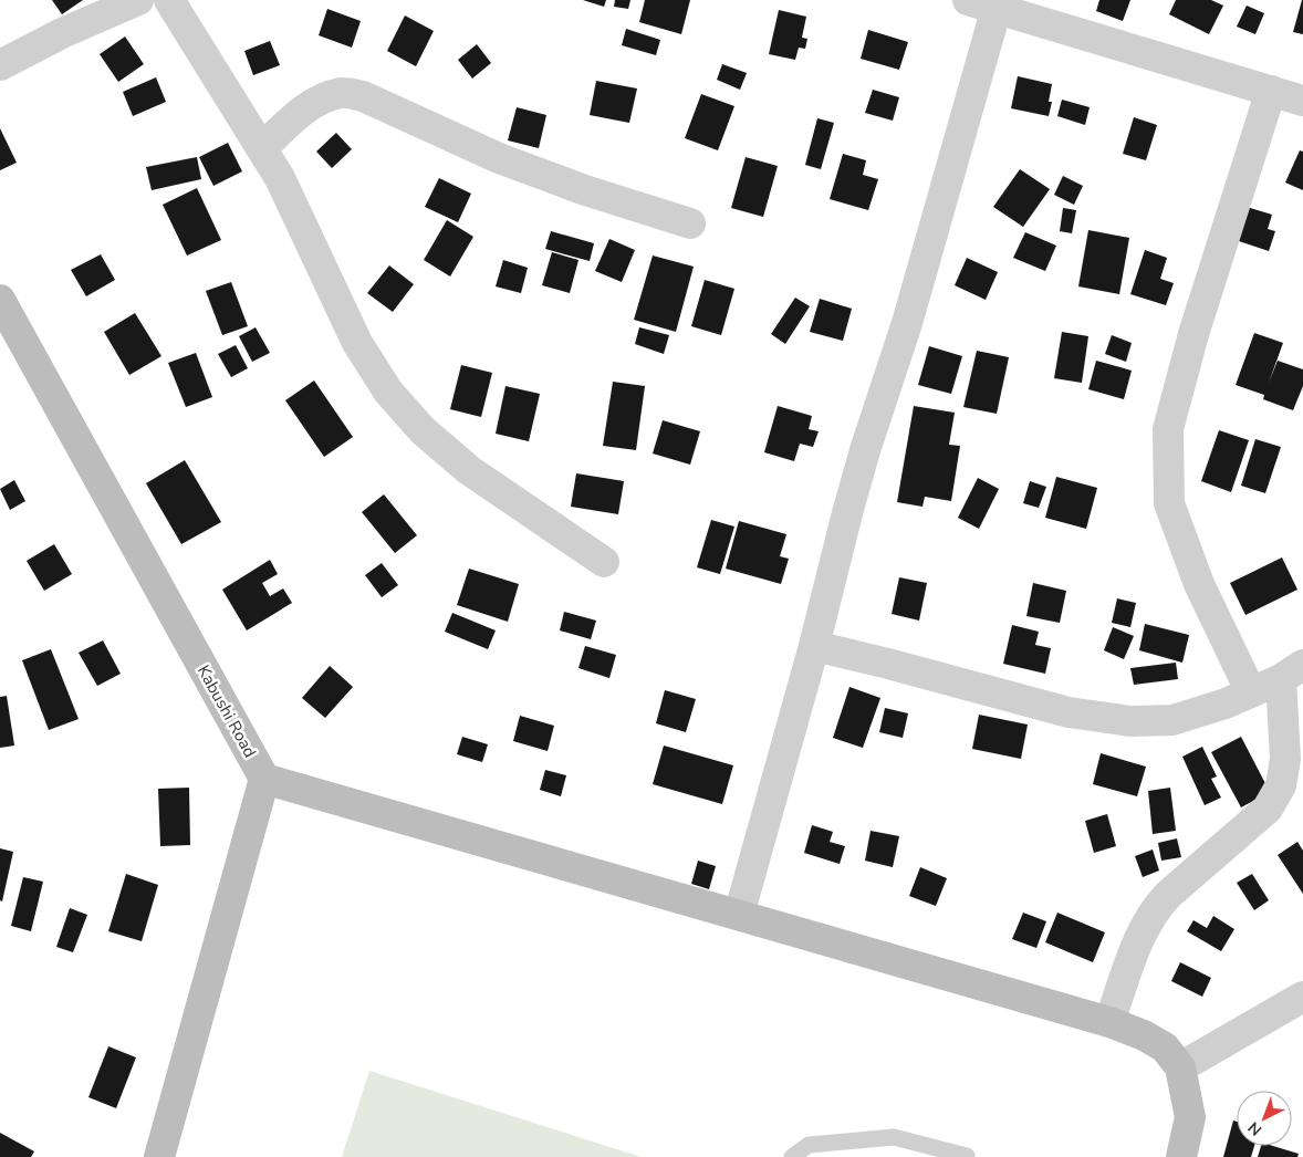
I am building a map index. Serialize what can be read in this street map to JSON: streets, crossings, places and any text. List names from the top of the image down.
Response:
{
  "streets": {
    "main road": ["Kabushi Road"]
  },
  "north": "bottom left"
}
